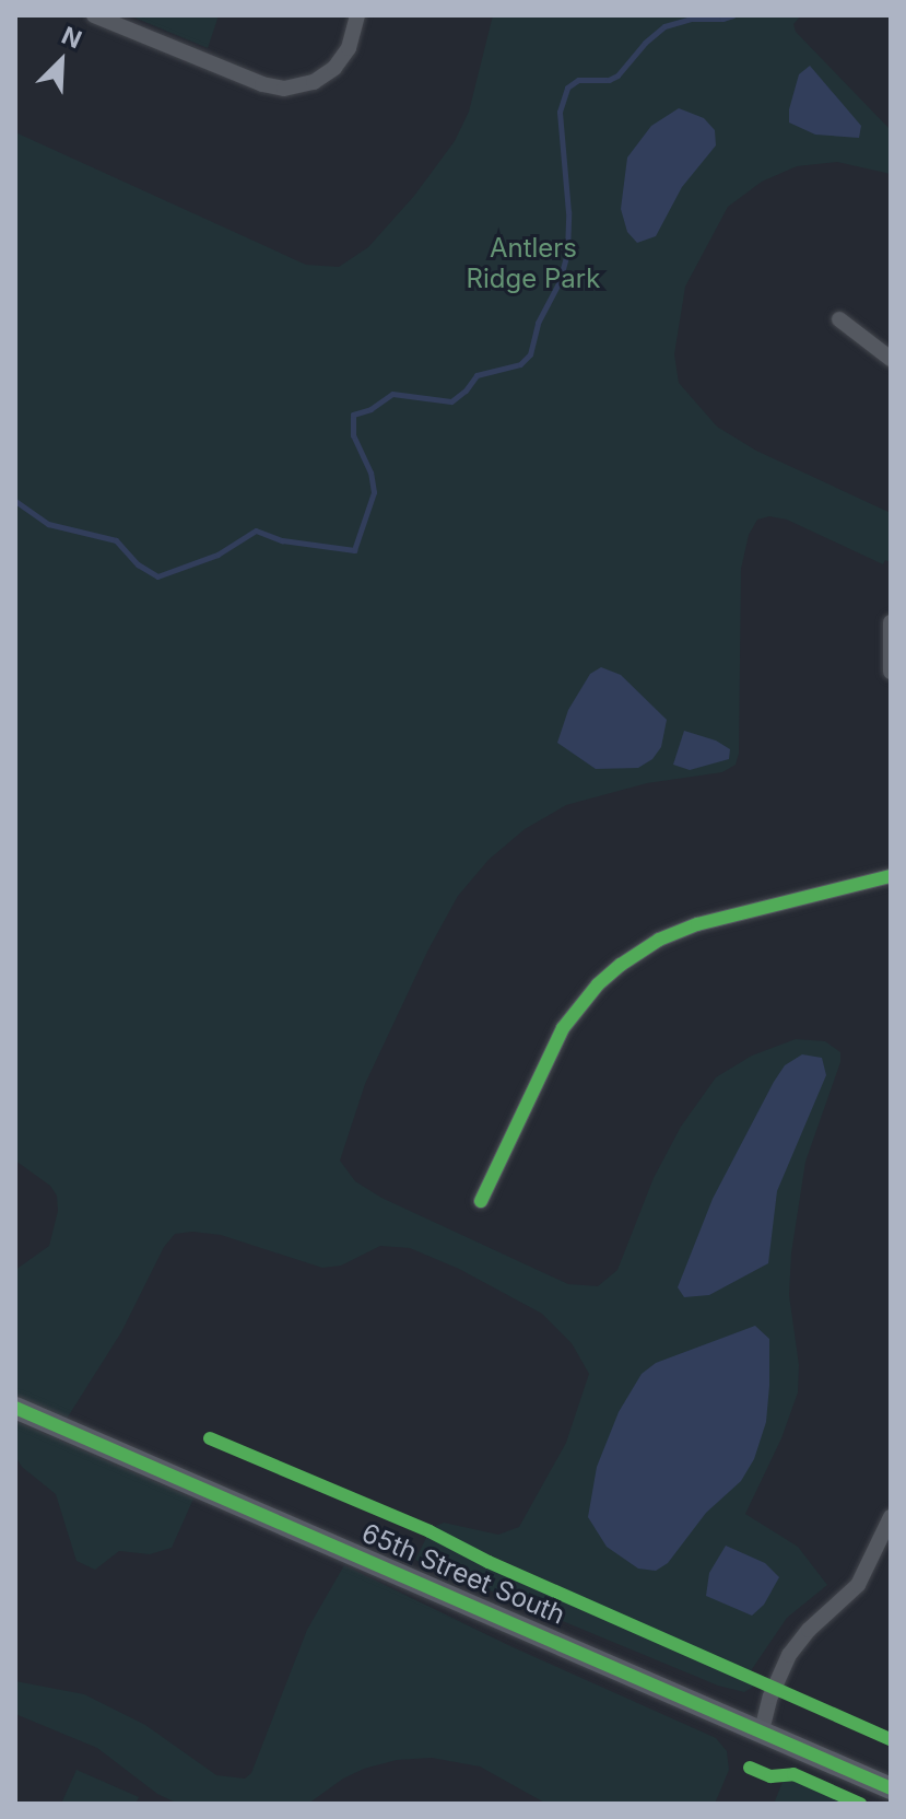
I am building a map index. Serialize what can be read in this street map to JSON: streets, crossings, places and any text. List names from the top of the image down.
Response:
{
  "streets": {
    "street": ["65th Street South"]
  },
  "parks": ["Antlers Ridge Park"],
  "north": "top right"
}
